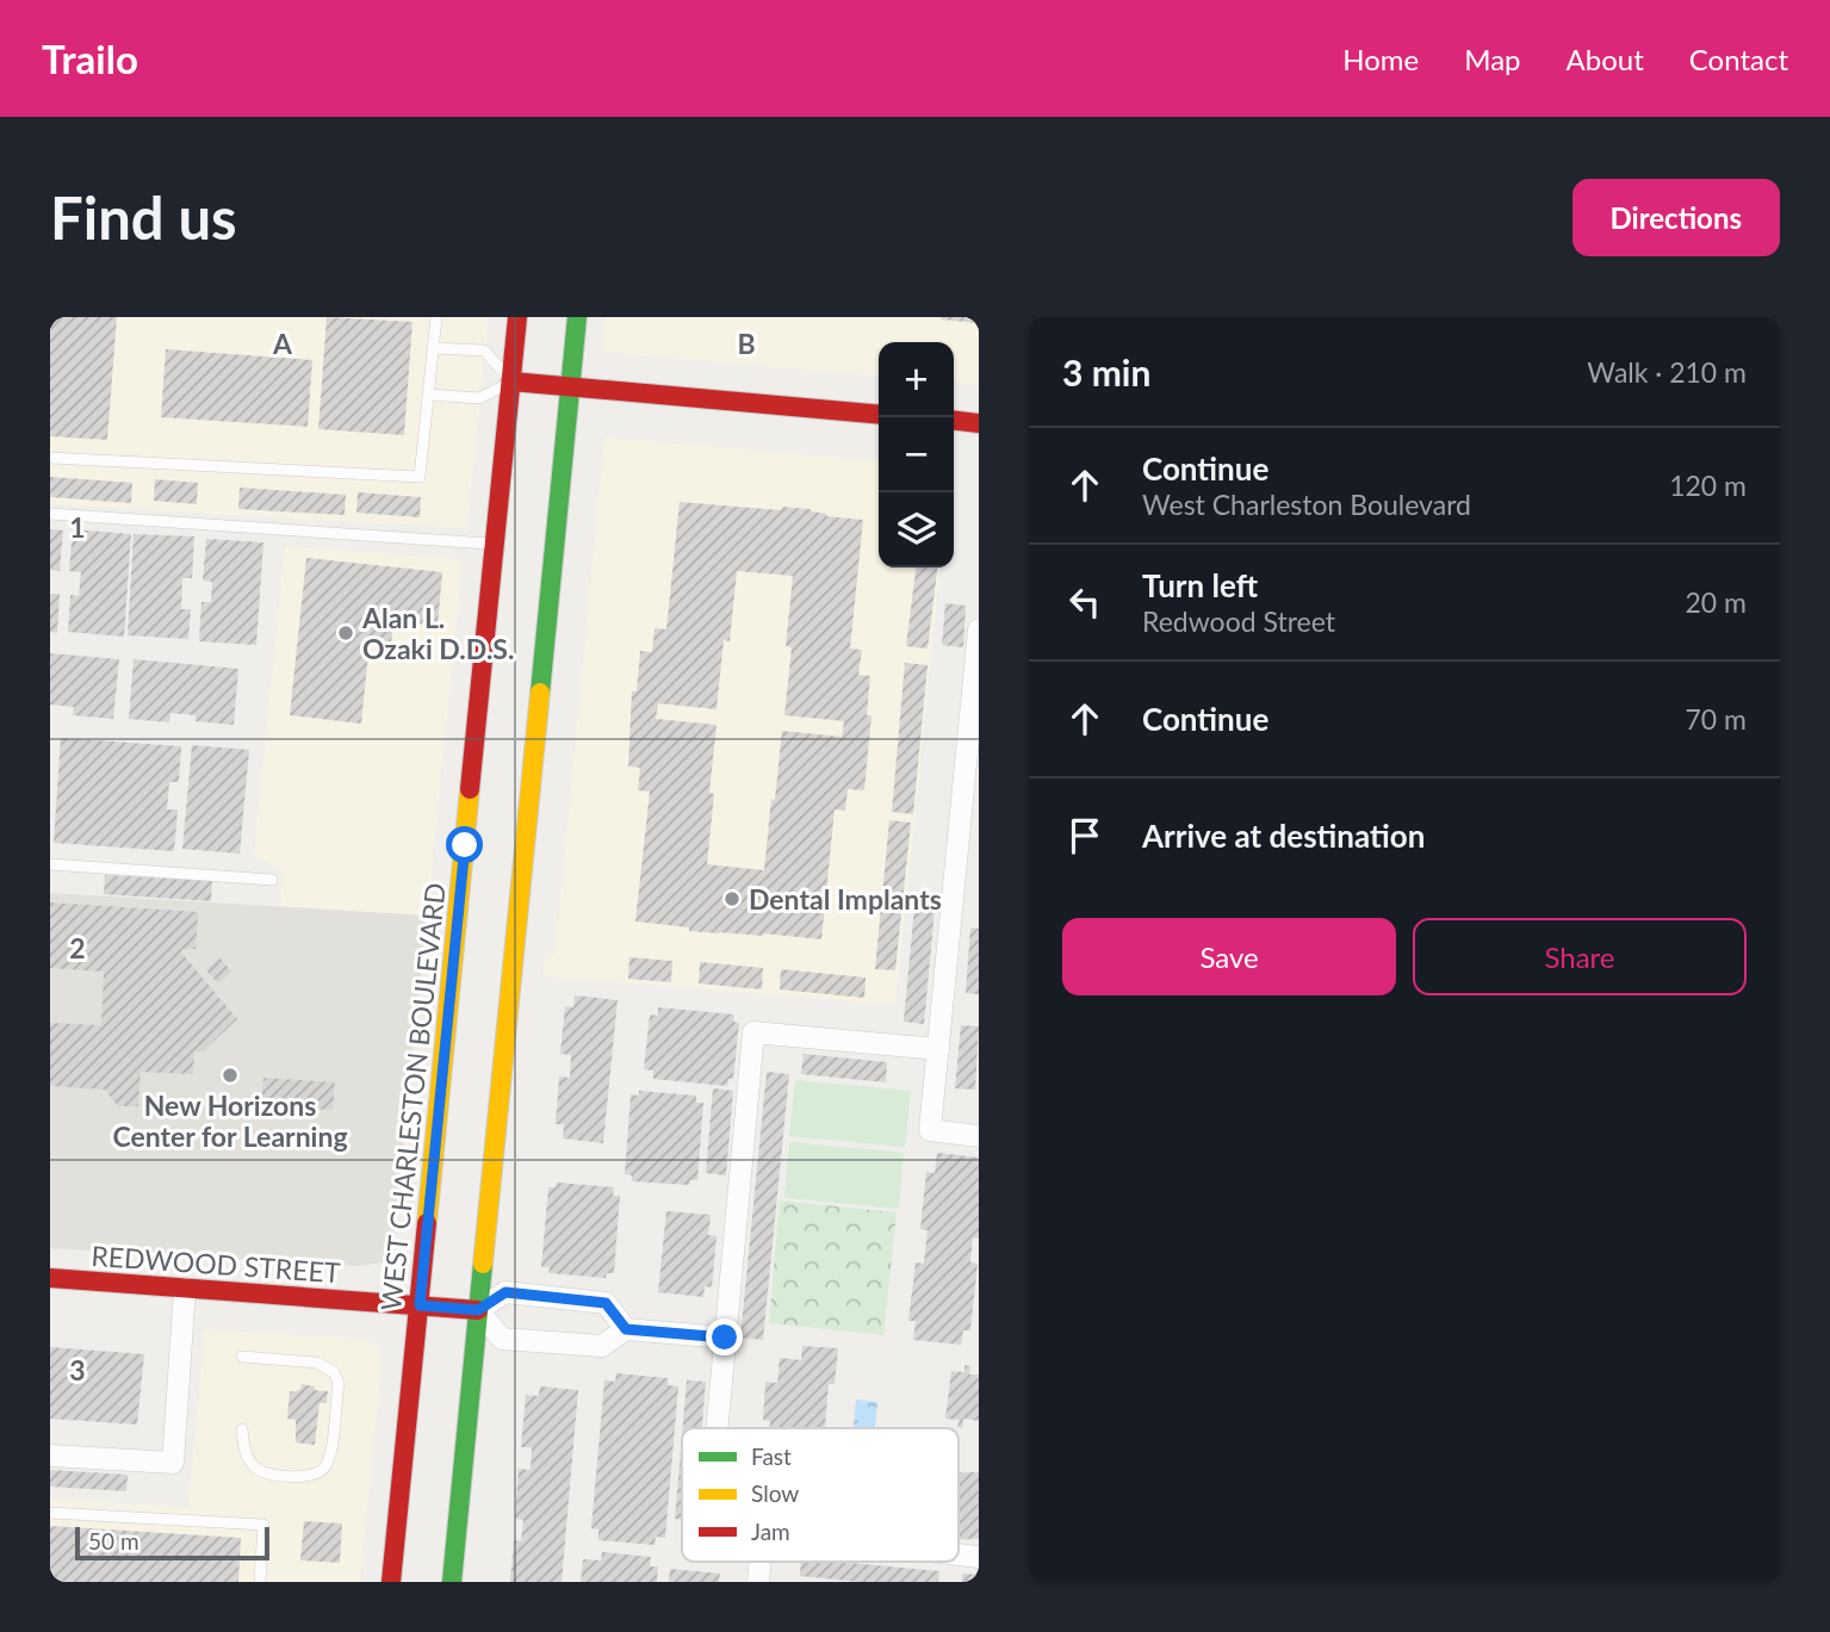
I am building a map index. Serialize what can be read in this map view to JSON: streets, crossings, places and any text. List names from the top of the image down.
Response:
{
  "streets": {
    "main road": ["WEST CHARLESTON BOULEVARD", "REDWOOD STREET"]
  },
  "crossings": [
    ["WEST CHARLESTON BOULEVARD", "REDWOOD STREET"]
  ],
  "places": ["Alan L. Ozaki D.D.S.", "Dental Implants", "New Horizons Center for Learning"],
  "legend": ["Fast", "Slow", "Jam"],
  "scale_bar": "50 m",
  "page": {
    "header": "Trailo",
    "nav": [
      "Home",
      "Map",
      "About",
      "Contact"
    ],
    "buttons": [
      "Directions",
      ["Save", "Share"]
    ],
    "title": "Find us",
    "heading": ["3 min", "Walk · 210 m"],
    "map_buttons": ["+", "−"],
    "list": [
      ["Continue", "West Charleston Boulevard", "120 m"],
      ["Turn left", "Redwood Street", "20 m"],
      ["Continue", "70 m"],
      "Arrive at destination"
    ],
    "scale": "50 m"
  },
  "grid": {
    "columns": ["A", "B"],
    "rows": ["1", "2", "3"]
  }
}
